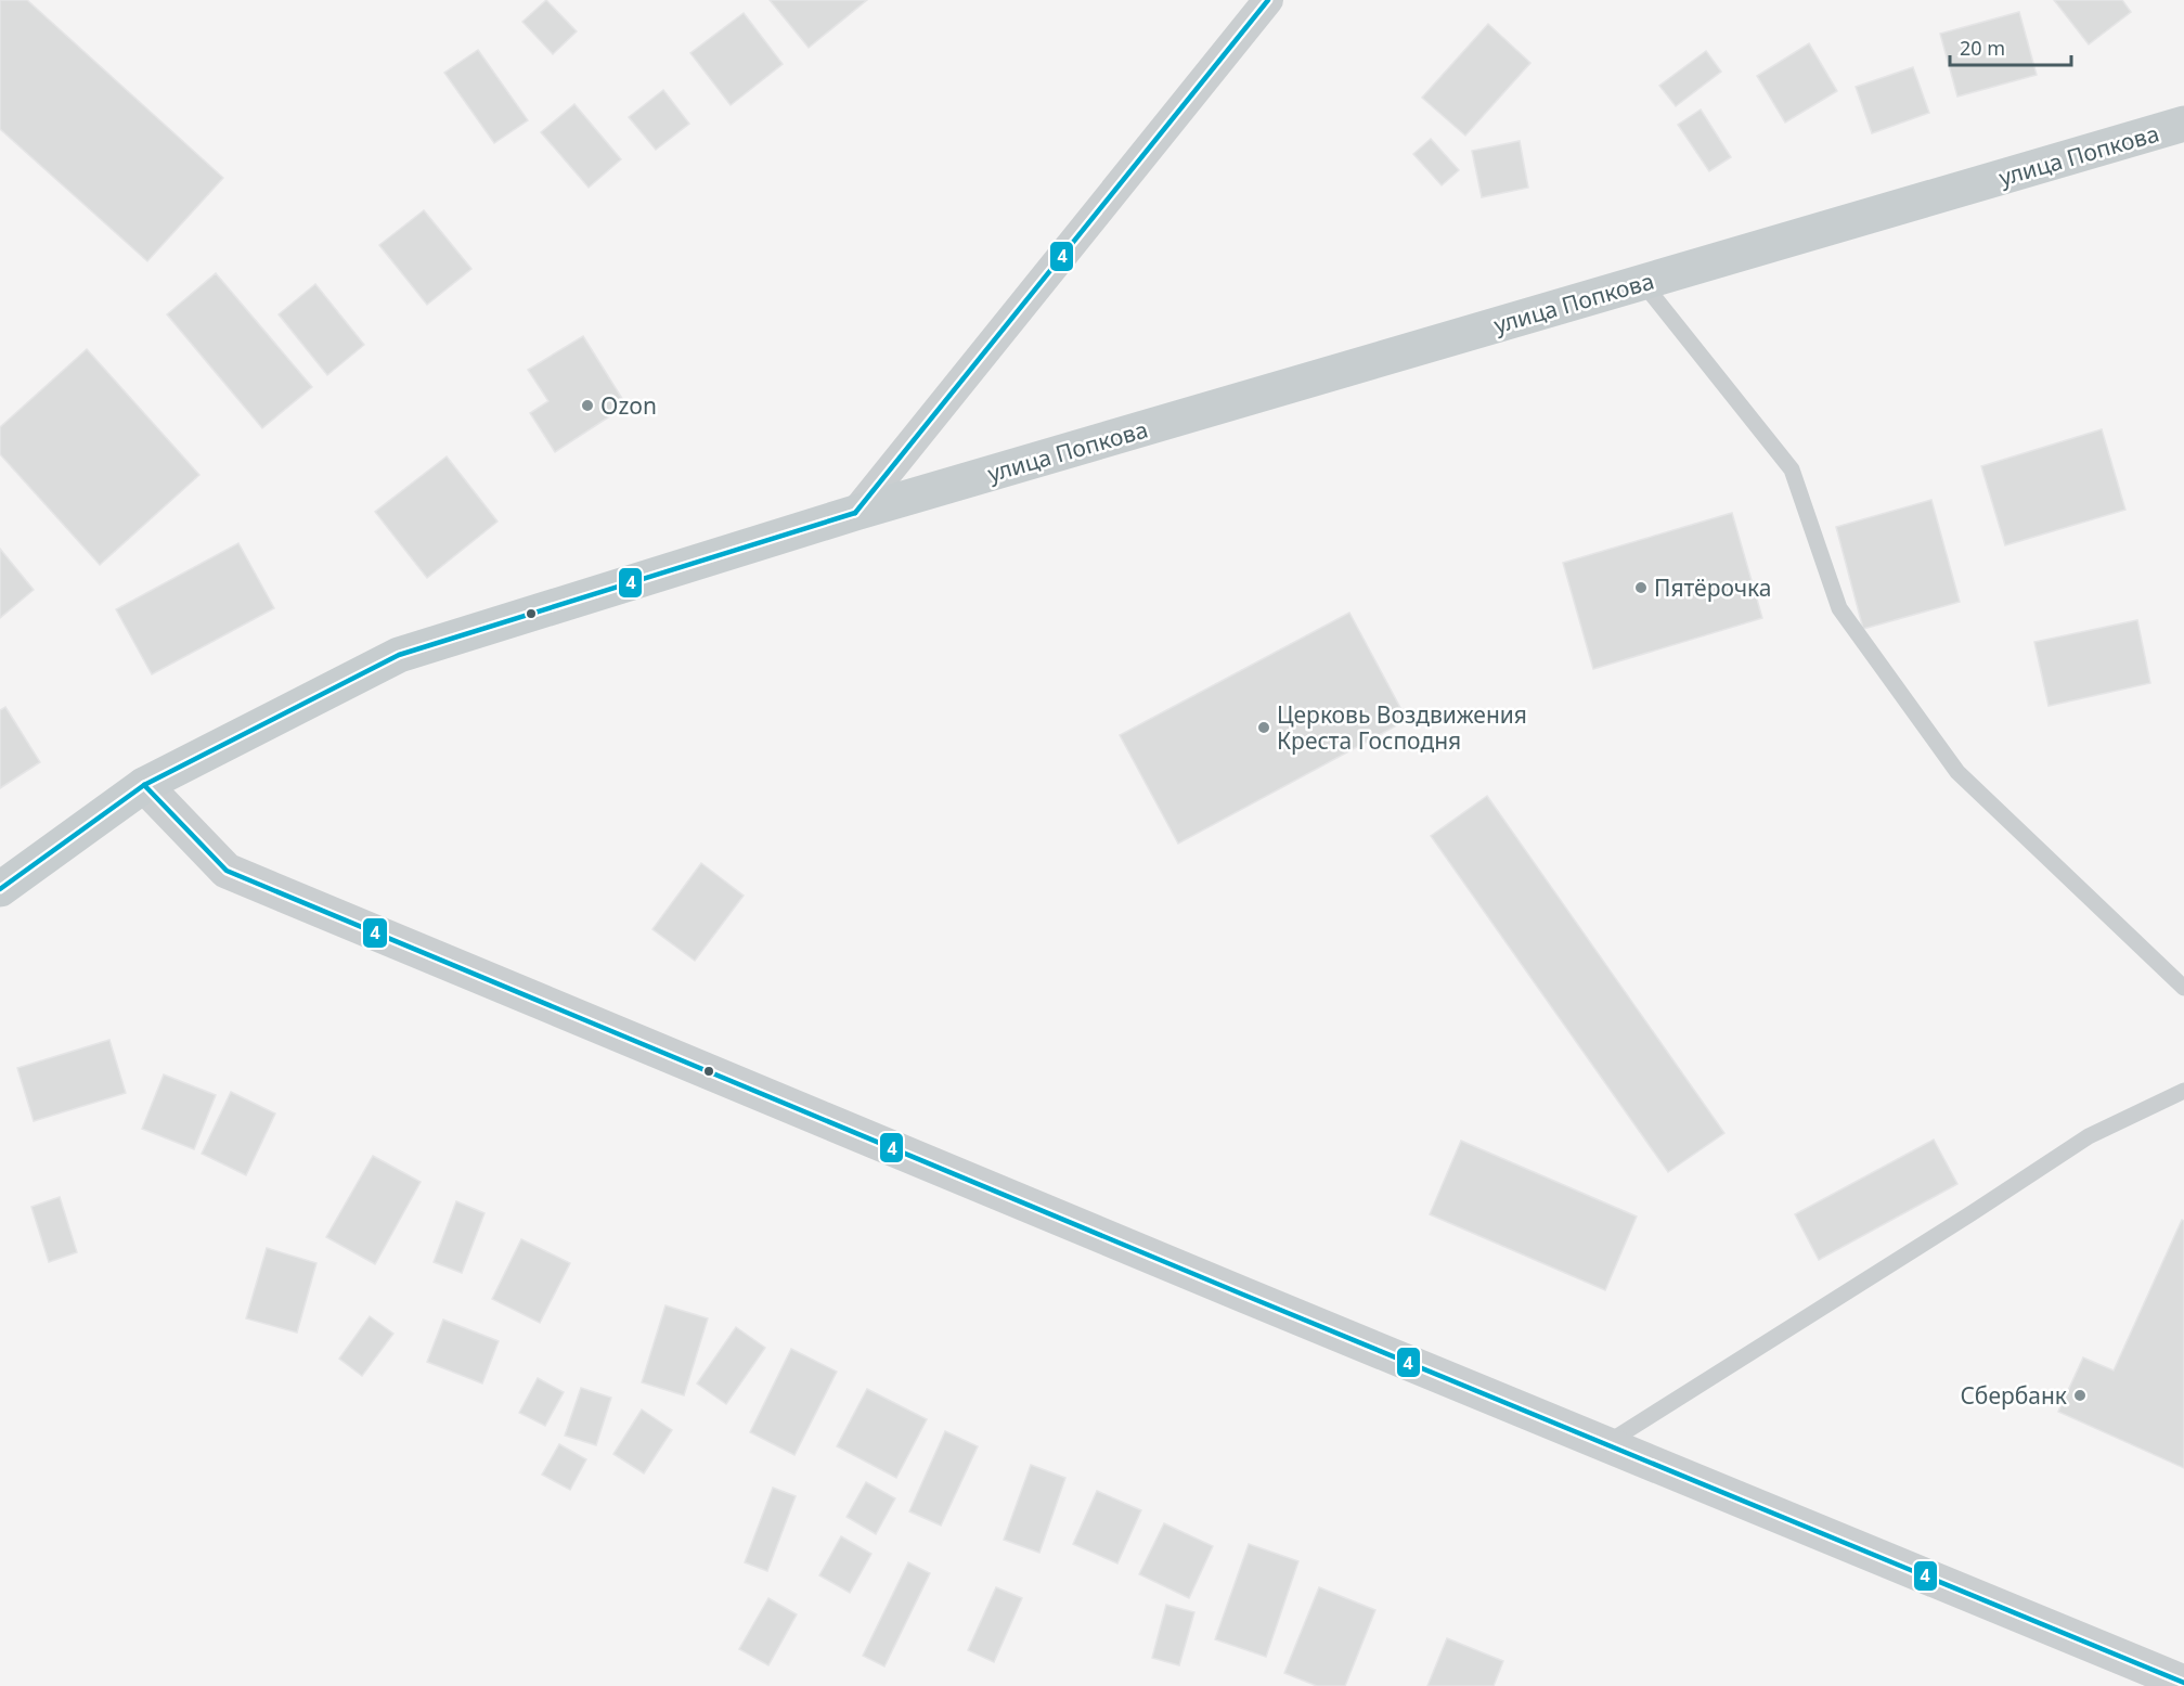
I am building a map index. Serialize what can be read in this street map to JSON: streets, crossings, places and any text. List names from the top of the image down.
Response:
{
  "streets": {
    "main road": ["улица Попкова"]
  },
  "places": [
    "Ozon",
    "Пятёрочка",
    "Церковь Воздвижения Креста Господня",
    "Сбербанк"
  ],
  "lines": ["transit line 4"],
  "scale_bar": "20 m"
}
